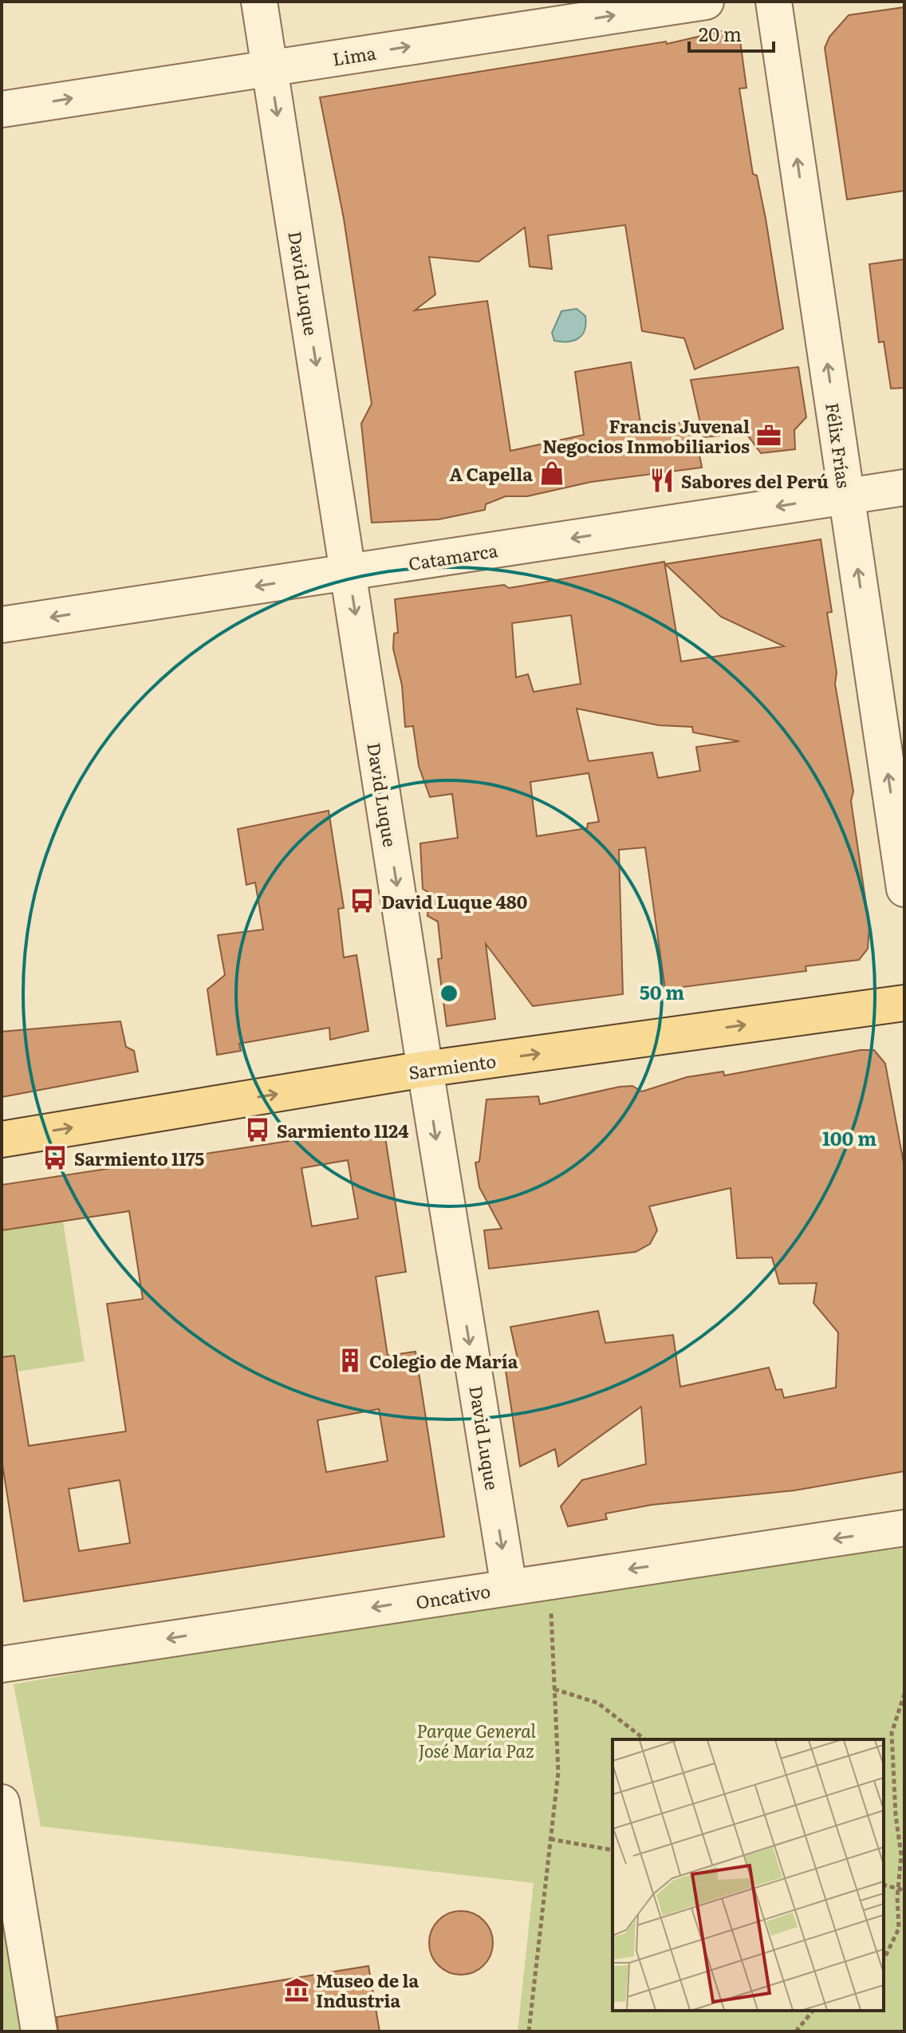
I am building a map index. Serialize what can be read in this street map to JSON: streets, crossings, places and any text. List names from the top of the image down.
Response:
{
  "streets": {
    "main road": ["Sarmiento"],
    "street": [
      "Lima",
      "David Luque",
      "Félix Frías",
      "Catamarca",
      "Oncativo"
    ]
  },
  "crossings": [
    ["Lima", "David Luque"],
    ["David Luque", "Catamarca"],
    ["David Luque", "Sarmiento"],
    ["David Luque", "Oncativo"],
    ["Félix Frías", "Catamarca"]
  ],
  "one_way": [
    "Lima",
    "David Luque",
    "Félix Frías",
    "Catamarca",
    "Sarmiento",
    "Oncativo"
  ],
  "parks": ["Parque General José María Paz"],
  "places": {
    "office": ["Francis Juvenal Negocios Inmobiliarios"],
    "shop": ["A Capella"],
    "restaurant": ["Sabores del Perú"],
    "bus stop": ["David Luque 480", "Sarmiento 1124", "Sarmiento 1175"],
    "building": ["Colegio de María"],
    "museum": ["Museo de la Industria"]
  },
  "scale_bar": "20 m",
  "rings": ["50 m", "100 m"]
}
